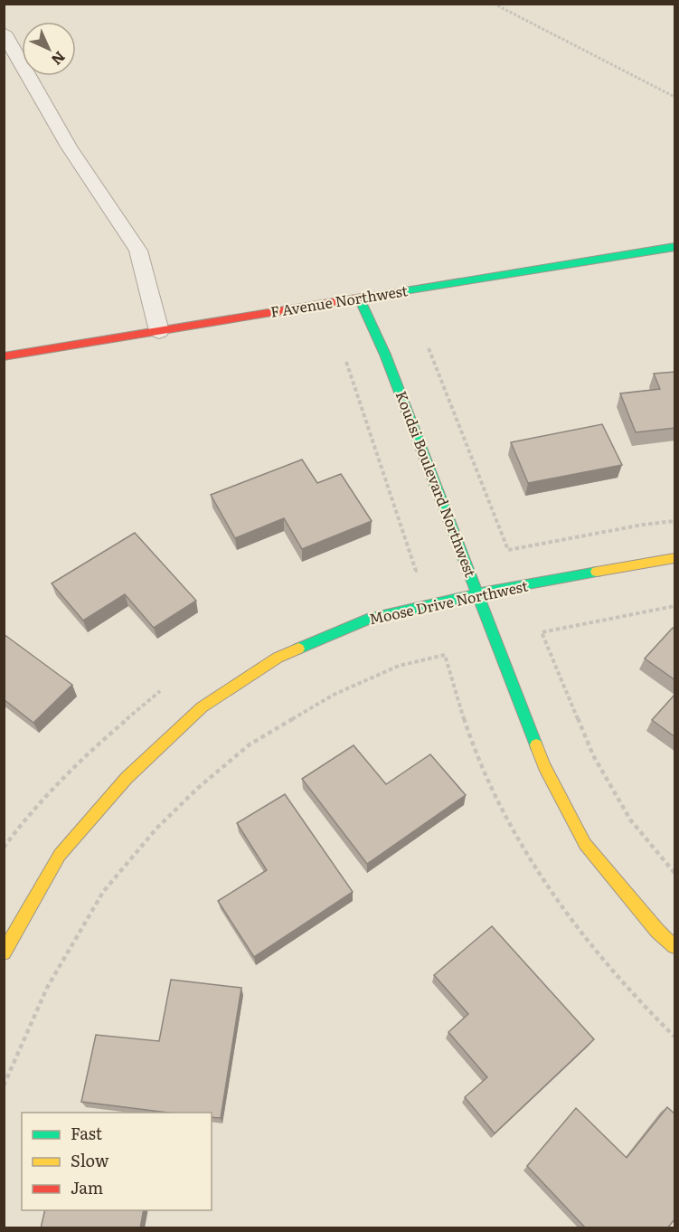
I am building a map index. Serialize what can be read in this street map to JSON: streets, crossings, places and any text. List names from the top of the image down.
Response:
{
  "streets": {
    "street": ["F Avenue Northwest", "Koudsi Boulevard Northwest", "Moose Drive Northwest"]
  },
  "crossings": [
    ["F Avenue Northwest", "Koudsi Boulevard Northwest"],
    ["Koudsi Boulevard Northwest", "Moose Drive Northwest"]
  ],
  "legend": ["Fast", "Slow", "Jam"],
  "north": "bottom right"
}
